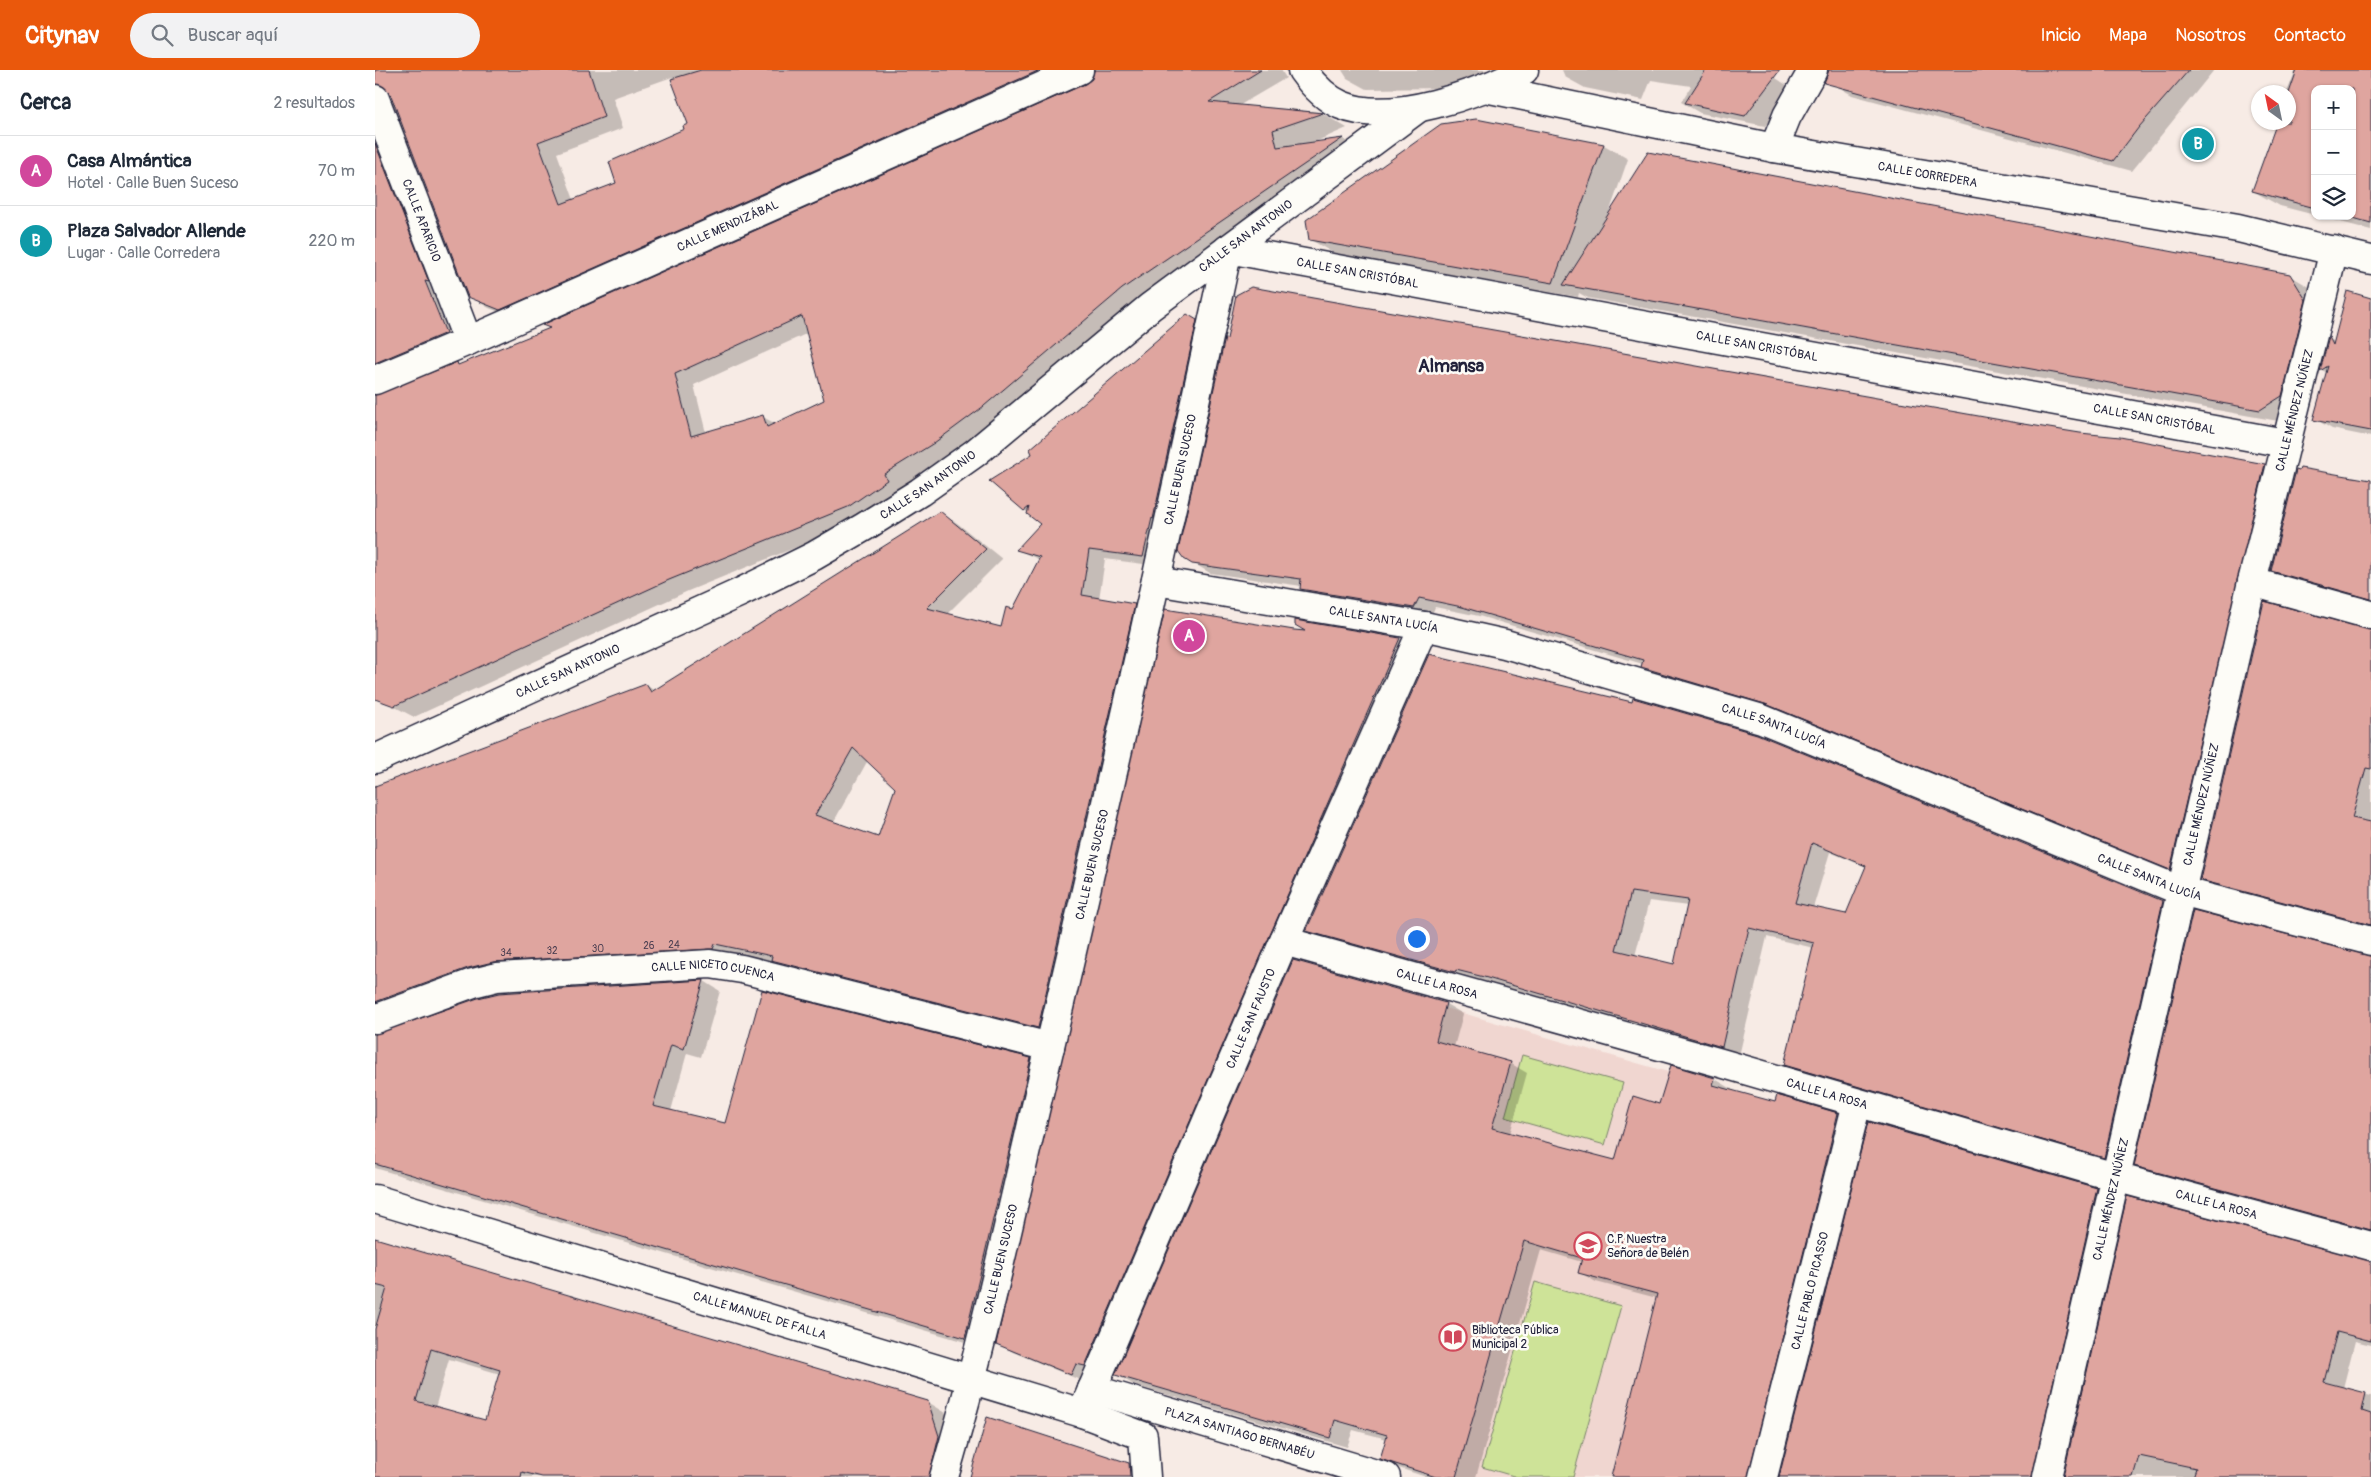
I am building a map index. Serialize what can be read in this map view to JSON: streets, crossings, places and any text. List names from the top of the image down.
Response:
{
  "streets": {
    "street": [
      "CALLE CORREDERA",
      "CALLE APARICIO",
      "CALLE MENDIZÁBAL",
      "CALLE SAN ANTONIO",
      "CALLE SAN CRISTÓBAL",
      "CALLE MÉNDEZ NÚÑEZ",
      "CALLE BUEN SUCESO",
      "CALLE SANTA LUCÍA",
      "CALLE NICETO CUENCA",
      "CALLE LA ROSA",
      "CALLE SAN FAUSTO",
      "CALLE PABLO PICASSO",
      "CALLE MANUEL DE FALLA",
      "PLAZA SANTIAGO BERNABÉU"
    ]
  },
  "crossings": [
    ["CALLE CORREDERA", "CALLE MÉNDEZ NÚÑEZ"],
    ["CALLE APARICIO", "CALLE MENDIZÁBAL"],
    ["CALLE SAN ANTONIO", "CALLE SAN CRISTÓBAL"],
    ["CALLE SAN ANTONIO", "CALLE BUEN SUCESO"],
    ["CALLE SAN CRISTÓBAL", "CALLE MÉNDEZ NÚÑEZ"],
    ["CALLE SAN CRISTÓBAL", "CALLE BUEN SUCESO"],
    ["CALLE MÉNDEZ NÚÑEZ", "CALLE SANTA LUCÍA"],
    ["CALLE MÉNDEZ NÚÑEZ", "CALLE LA ROSA"],
    ["CALLE BUEN SUCESO", "CALLE SANTA LUCÍA"],
    ["CALLE BUEN SUCESO", "CALLE NICETO CUENCA"],
    ["CALLE BUEN SUCESO", "CALLE MANUEL DE FALLA"],
    ["CALLE SANTA LUCÍA", "CALLE SAN FAUSTO"],
    ["CALLE LA ROSA", "CALLE SAN FAUSTO"],
    ["CALLE LA ROSA", "CALLE PABLO PICASSO"],
    ["CALLE SAN FAUSTO", "CALLE MANUEL DE FALLA"],
    ["CALLE SAN FAUSTO", "PLAZA SANTIAGO BERNABÉU"],
    ["CALLE MANUEL DE FALLA", "PLAZA SANTIAGO BERNABÉU"]
  ],
  "districts": ["Almansa"],
  "places": {
    "school or university": ["C.P. Nuestra Señora de Belén"],
    "library": ["Biblioteca Pública Municipal 2"]
  },
  "house_numbers": [
    "24",
    "26",
    "30",
    "32",
    "34"
  ],
  "north": "top left",
  "page": {
    "header": "Citynav",
    "search": "Buscar aquí",
    "nav": [
      "Inicio",
      "Mapa",
      "Nosotros",
      "Contacto"
    ],
    "heading": ["Cerca", "2 resultados"],
    "map_buttons": ["+", "−"],
    "pins": ["B", "A"],
    "list": [
      {
        "mark": "A",
        "name": "Casa Almántica",
        "note": "Hotel · Calle Buen Suceso",
        "value": "70 m"
      },
      {
        "mark": "B",
        "name": "Plaza Salvador Allende",
        "note": "Lugar · Calle Corredera",
        "value": "220 m"
      }
    ]
  }
}
